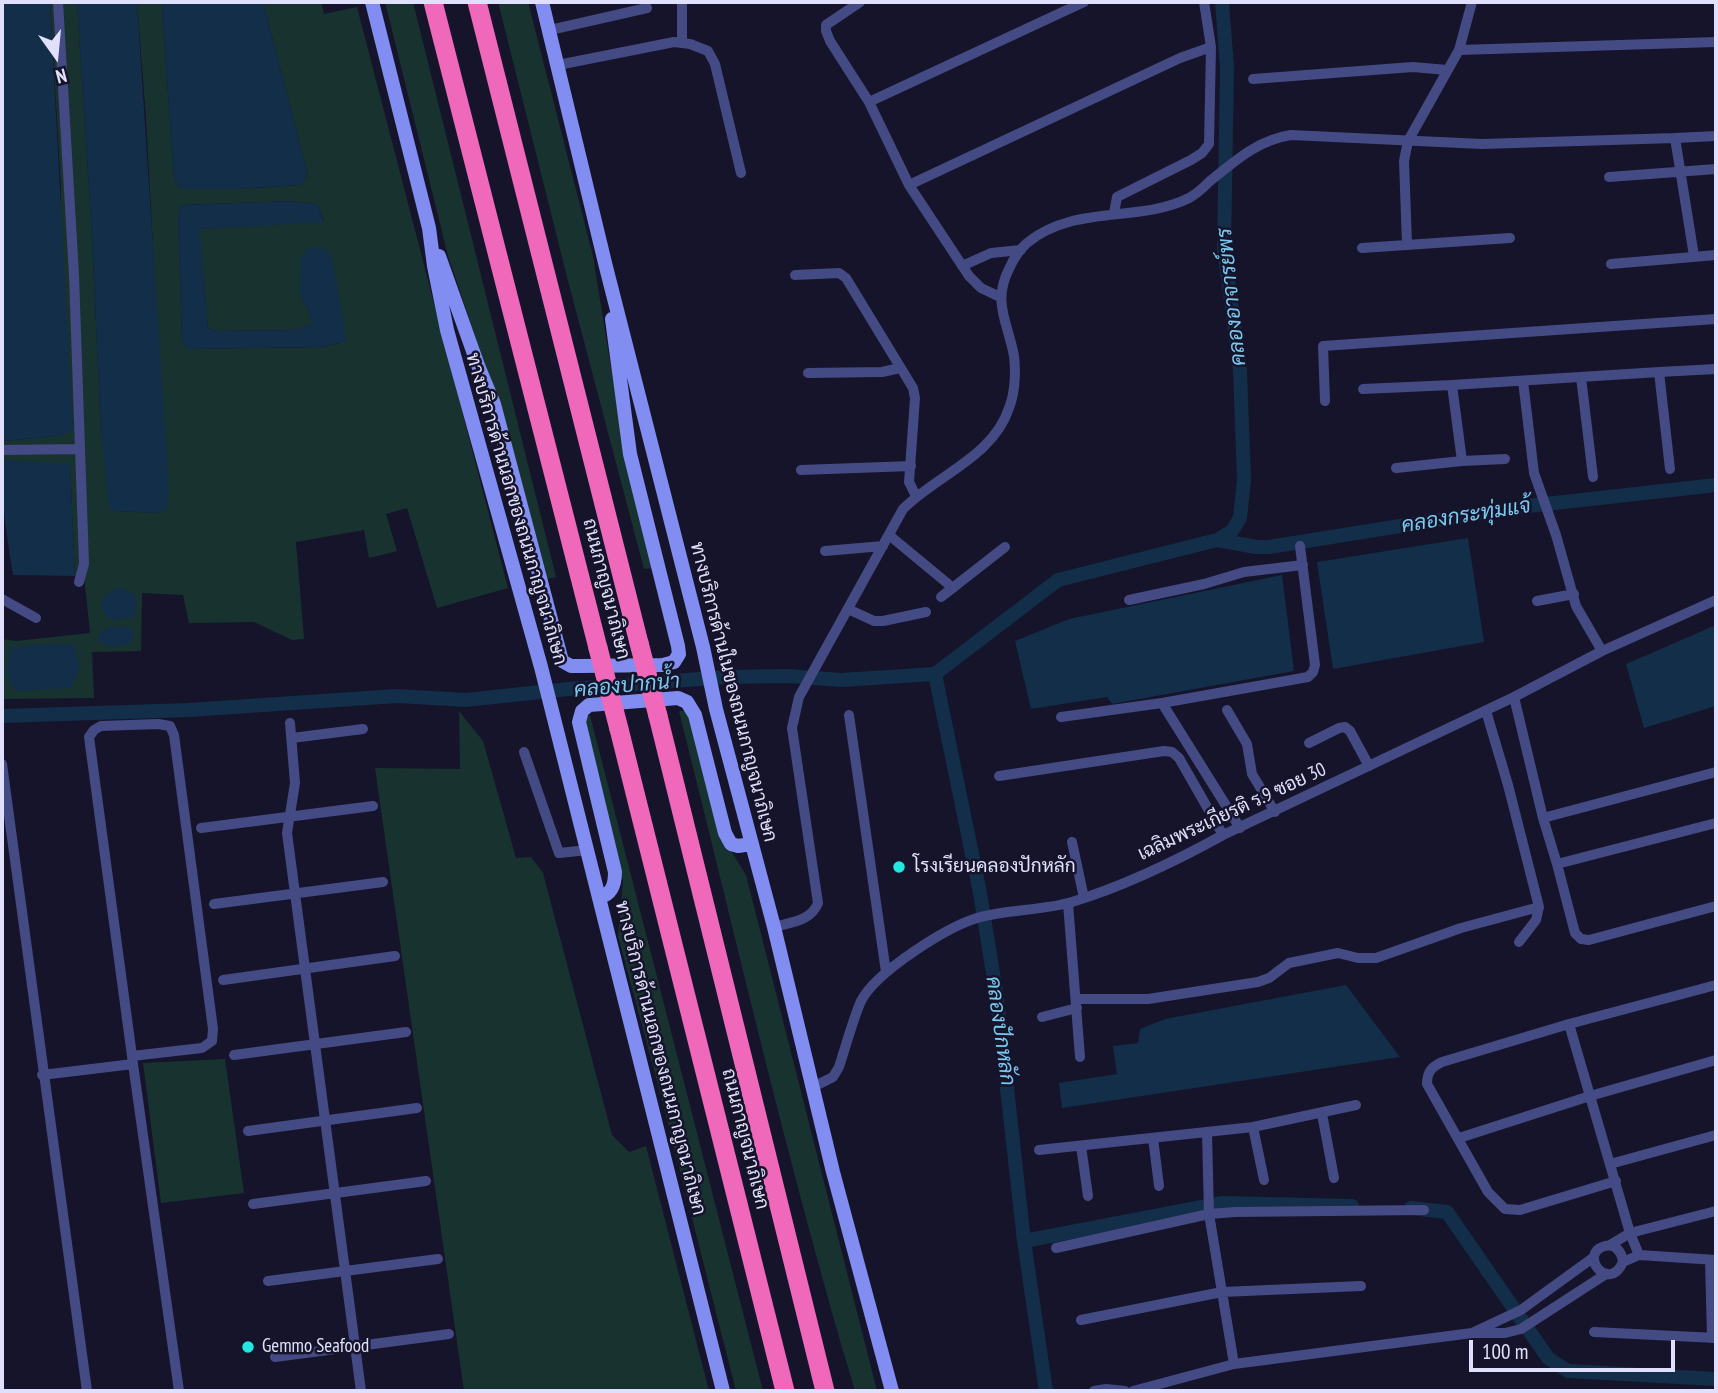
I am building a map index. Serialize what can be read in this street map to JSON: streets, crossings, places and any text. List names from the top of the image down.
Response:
{
  "streets": {
    "highway": ["ถนนกาญจนาภิเษก"],
    "main road": ["ทางบริการด้านนอกของถนนกาญจนาภิเษก", "ทางบริการด้านในของถนนกาญจนาภิเษก"],
    "street": ["เฉลิมพระเกียรติ ร.9 ซอย 30"]
  },
  "crossings": [
    ["ทางบริการด้านในของถนนกาญจนาภิเษก", "เฉลิมพระเกียรติ ร.9 ซอย 30"]
  ],
  "water": [
    "คลองอาจารย์พร",
    "คลองกระทุ่มแจ้",
    "คลองปากน้ำ",
    "คลองปักหลัก"
  ],
  "places": ["โรงเรียนคลองปักหลัก", "Gemmo Seafood"],
  "scale_bar": "100 m",
  "north": "bottom"
}
